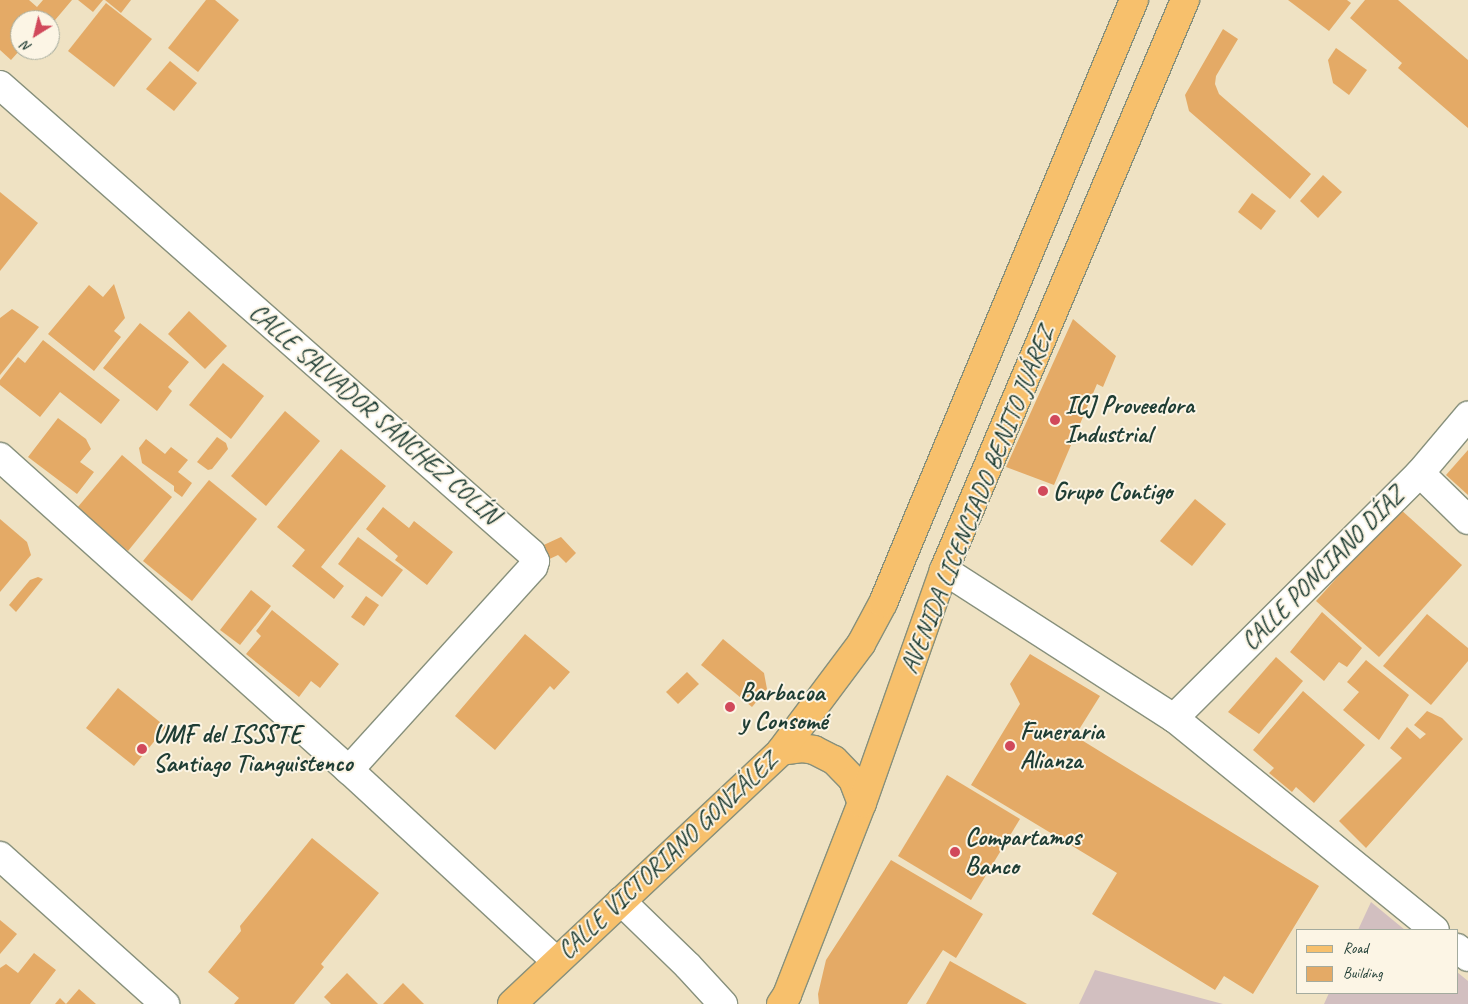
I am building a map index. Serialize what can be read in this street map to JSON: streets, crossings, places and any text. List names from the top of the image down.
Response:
{
  "streets": {
    "main road": ["AVENIDA LICENCIADO BENITO JUÁREZ", "CALLE VICTORIANO GONZÁLEZ"],
    "street": ["CALLE SALVADOR SÁNCHEZ COLÍN", "CALLE PONCIANO DÍAZ"]
  },
  "crossings": [
    ["AVENIDA LICENCIADO BENITO JUÁREZ", "CALLE VICTORIANO GONZÁLEZ"]
  ],
  "places": [
    "ICJ Proveedora Industrial",
    "Grupo Contigo",
    "Barbacoa y Consomé",
    "Funeraria Alianza",
    "UMF del ISSSTE Santiago Tianguistenco",
    "Compartamos Banco"
  ],
  "legend": ["Road", "Building"],
  "north": "bottom left"
}
